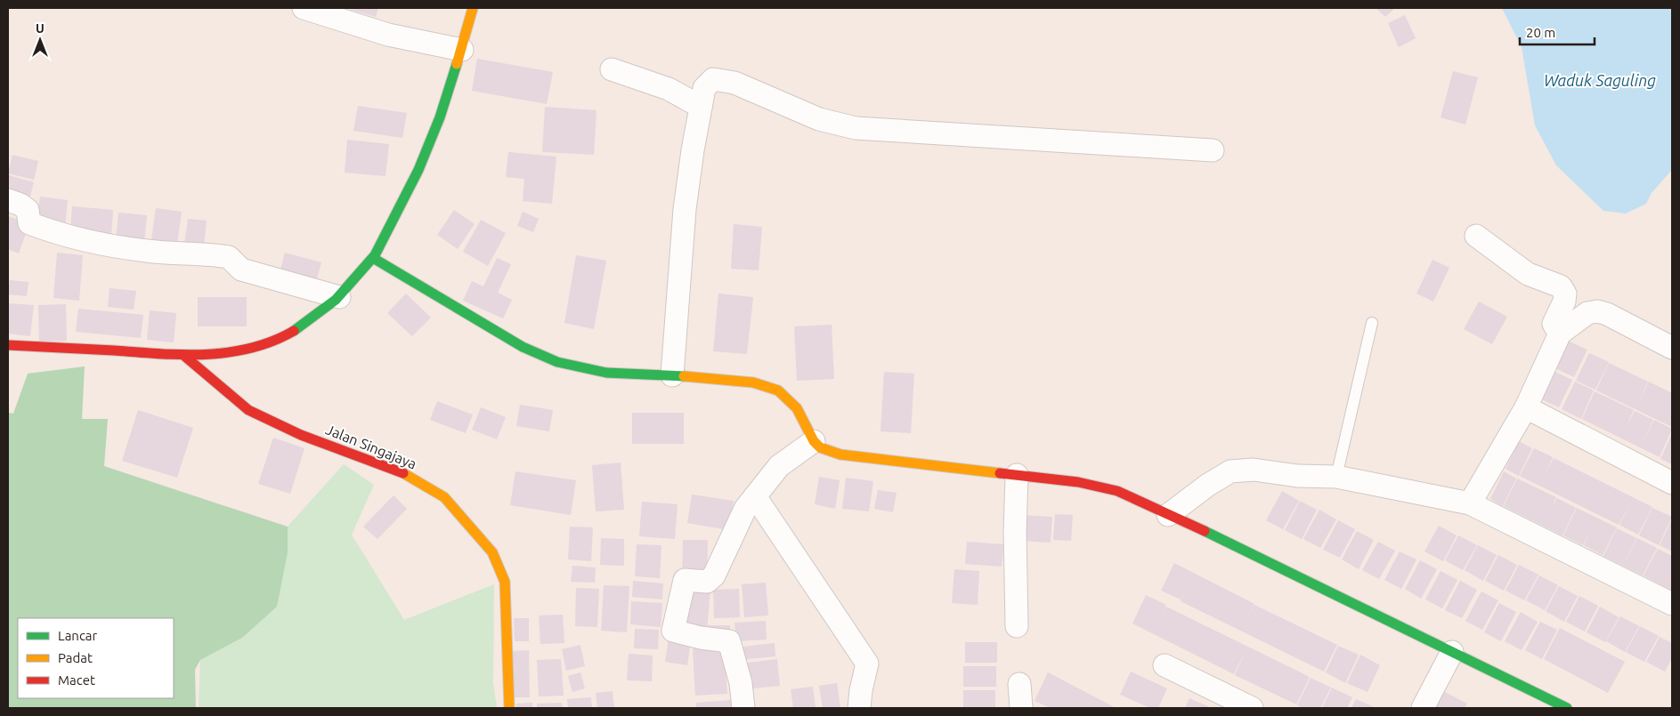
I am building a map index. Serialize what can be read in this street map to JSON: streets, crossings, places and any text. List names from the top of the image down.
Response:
{
  "streets": {
    "street": ["Jalan Singajaya"]
  },
  "water": ["Waduk Saguling"],
  "legend": ["Lancar", "Padat", "Macet"],
  "scale_bar": "20 m",
  "north": "top"
}
